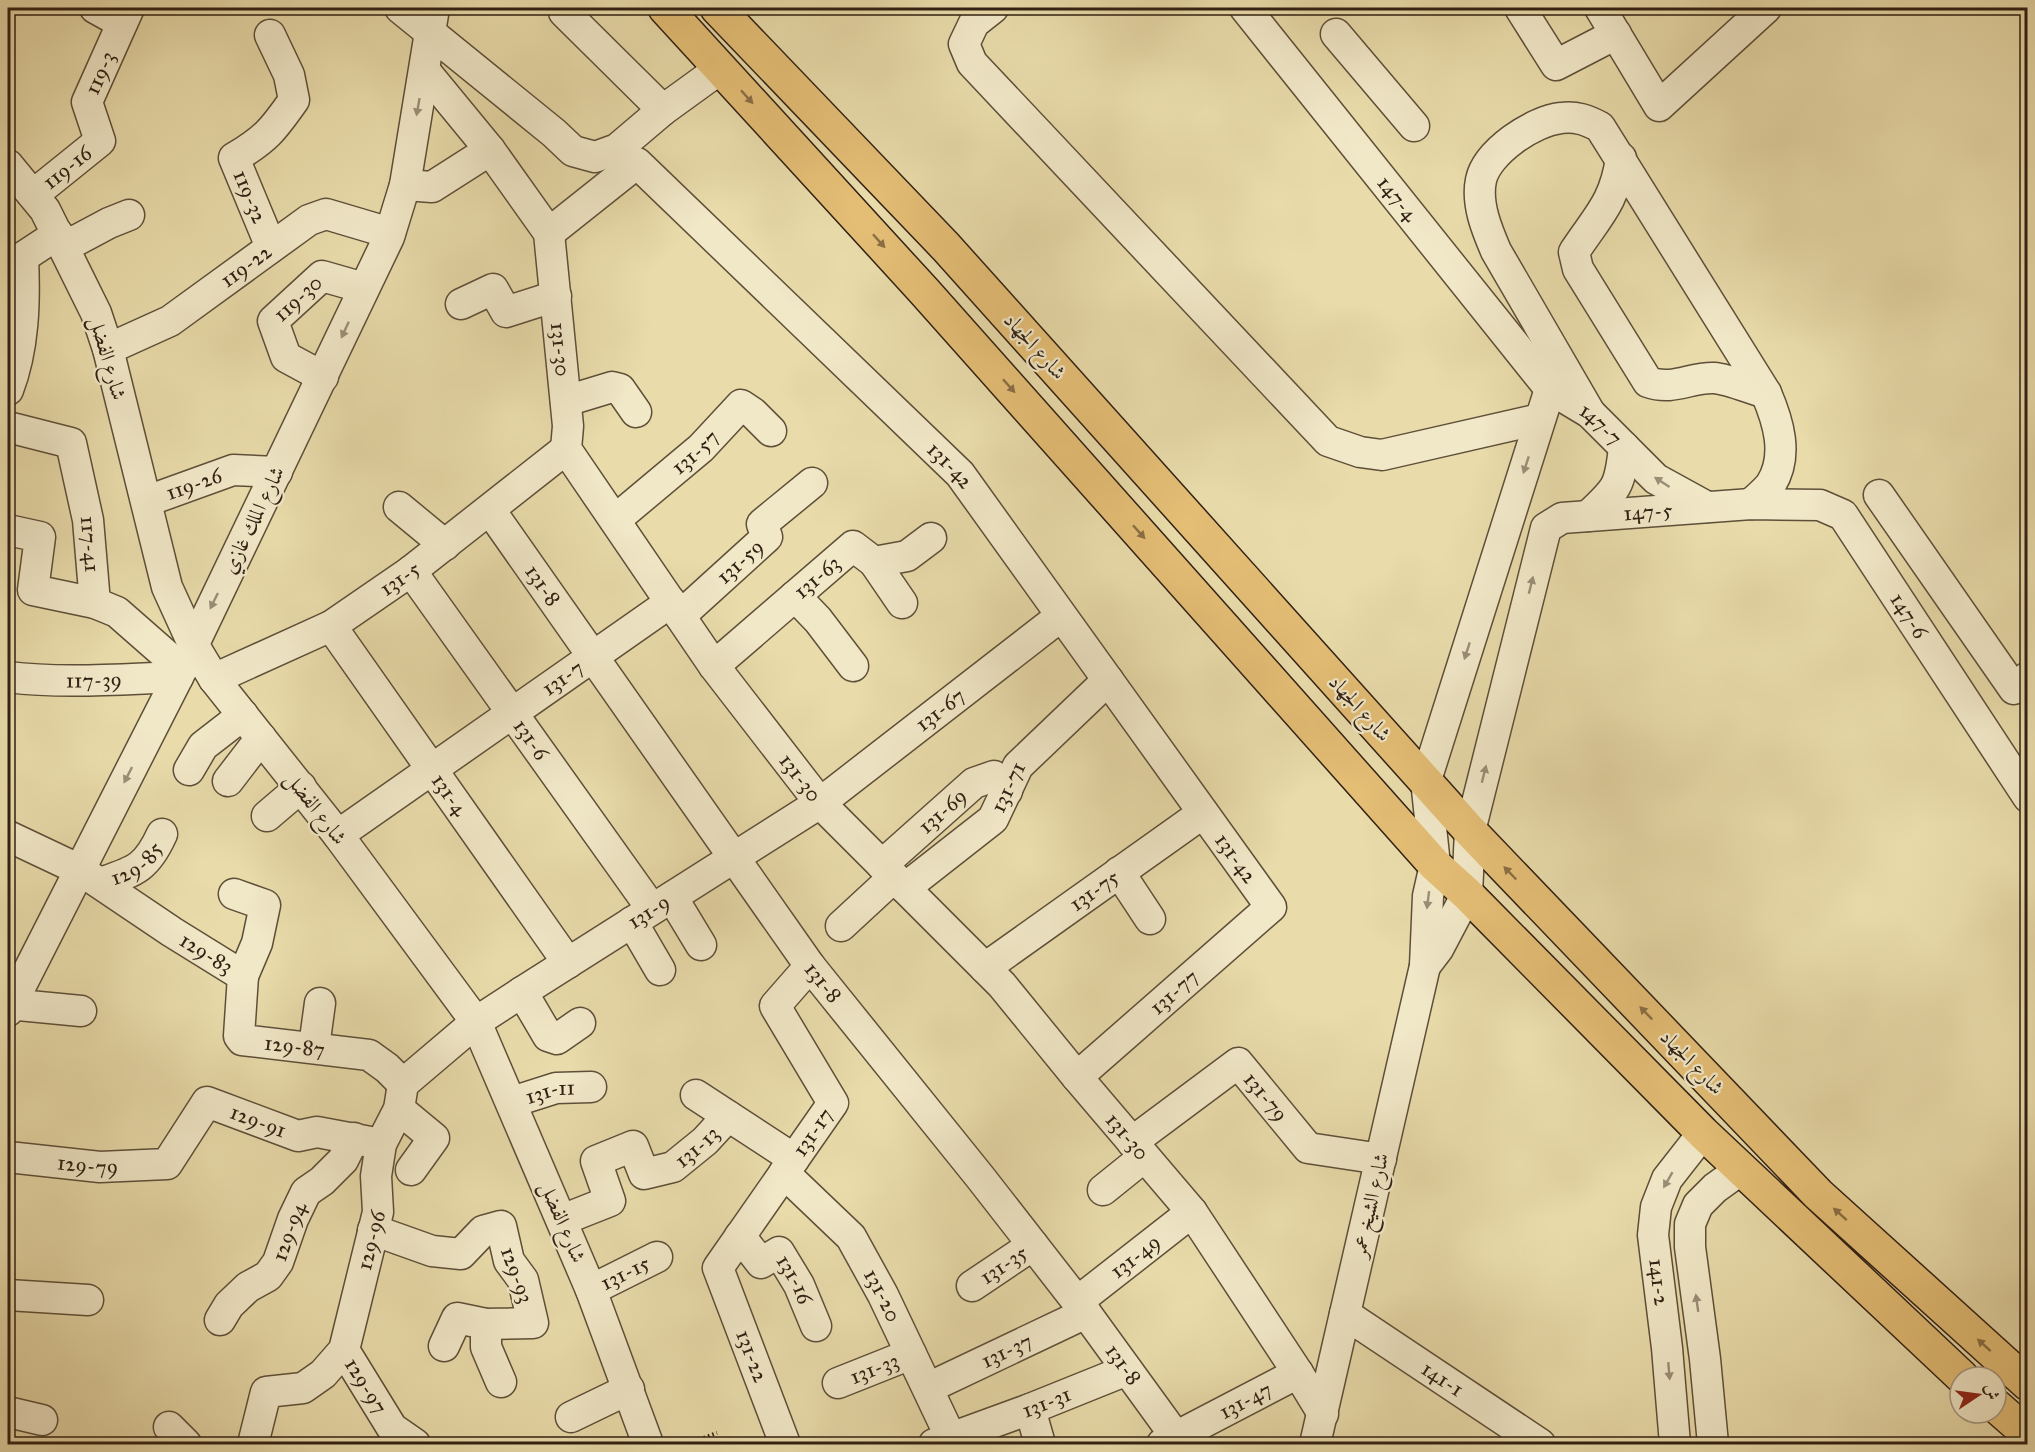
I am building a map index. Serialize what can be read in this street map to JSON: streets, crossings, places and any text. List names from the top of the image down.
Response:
{
  "streets": {
    "main road": ["شارع الجهاد"],
    "street": [
      "119-3",
      "119-16",
      "119-32",
      "147-4",
      "119-22",
      "119-30",
      "131-30",
      "شارع الفضل",
      "147-7",
      "131-57",
      "131-42",
      "119-26",
      "147-5",
      "شارع الملك غازي",
      "117-41",
      "131-59",
      "131-63",
      "131-5",
      "131-8",
      "147-6",
      "131-7",
      "117-39",
      "131-67",
      "131-6",
      "131-71",
      "131-4",
      "131-69",
      "129-85",
      "131-75",
      "131-9",
      "129-83",
      "131-77",
      "129-87",
      "131-11",
      "131-79",
      "129-91",
      "131-17",
      "131-13",
      "129-79",
      "شارع الشيخ عمر",
      "129-94",
      "129-96",
      "131-49",
      "131-35",
      "131-15",
      "129-93",
      "141-2",
      "131-16",
      "131-20",
      "131-37",
      "131-22",
      "131-33",
      "141-1",
      "129-97",
      "131-47",
      "131-31"
    ]
  },
  "crossings": [
    ["119-3", "119-16"],
    ["119-16", "شارع الفضل"],
    ["119-32", "119-22"],
    ["147-4", "147-7"],
    ["119-22", "شارع الفضل"],
    ["119-22", "شارع الملك غازي"],
    ["119-30", "شارع الملك غازي"],
    ["شارع الجهاد", "147-7"],
    ["شارع الجهاد", "شارع الشيخ عمر"],
    ["شارع الجهاد", "141-2"],
    ["131-30", "131-57"],
    ["131-30", "131-42"],
    ["131-30", "شارع الملك غازي"],
    ["131-30", "131-59"],
    ["131-30", "131-63"],
    ["131-30", "131-5"],
    ["131-30", "131-7"],
    ["131-30", "131-67"],
    ["131-30", "131-69"],
    ["131-30", "131-75"],
    ["131-30", "131-9"],
    ["131-30", "131-77"],
    ["131-30", "131-79"],
    ["131-30", "شارع الشيخ عمر"],
    ["131-30", "131-49"],
    ["131-30", "131-47"],
    ["شارع الفضل", "119-26"],
    ["شارع الفضل", "شارع الملك غازي"],
    ["شارع الفضل", "117-41"],
    ["شارع الفضل", "131-5"],
    ["شارع الفضل", "131-7"],
    ["شارع الفضل", "117-39"],
    ["شارع الفضل", "131-9"],
    ["شارع الفضل", "131-11"],
    ["شارع الفضل", "131-13"],
    ["شارع الفضل", "129-96"],
    ["شارع الفضل", "131-15"],
    ["147-7", "147-5"],
    ["147-7", "شارع الشيخ عمر"],
    ["131-42", "131-67"],
    ["131-42", "131-71"],
    ["131-42", "131-75"],
    ["131-42", "131-77"],
    ["119-26", "شارع الملك غازي"],
    ["147-5", "147-6"],
    ["شارع الملك غازي", "117-41"],
    ["شارع الملك غازي", "117-39"],
    ["شارع الملك غازي", "129-85"],
    ["شارع الملك غازي", "129-83"],
    ["117-41", "117-39"],
    ["131-59", "131-7"],
    ["131-5", "131-8"],
    ["131-5", "131-6"],
    ["131-5", "131-4"],
    ["131-8", "131-7"],
    ["131-8", "131-9"],
    ["131-8", "131-17"],
    ["131-8", "131-49"],
    ["131-8", "131-35"],
    ["131-8", "131-37"],
    ["131-8", "131-47"],
    ["131-8", "131-31"],
    ["131-7", "131-6"],
    ["131-7", "131-4"],
    ["131-67", "131-9"],
    ["131-6", "131-9"],
    ["131-71", "131-69"],
    ["131-4", "131-9"],
    ["129-85", "129-83"],
    ["131-9", "129-96"],
    ["129-83", "129-87"],
    ["129-87", "129-96"],
    ["131-79", "شارع الشيخ عمر"],
    ["129-91", "129-79"],
    ["129-91", "129-94"],
    ["129-91", "129-96"],
    ["131-17", "131-16"],
    ["131-17", "131-20"],
    ["131-17", "131-22"],
    ["131-13", "131-20"],
    ["شارع الشيخ عمر", "141-1"],
    ["129-94", "129-96"],
    ["129-96", "129-93"],
    ["129-96", "129-97"],
    ["131-49", "131-37"],
    ["131-20", "131-37"],
    ["131-20", "131-33"],
    ["131-20", "131-31"]
  ],
  "one_way": ["شارع الملك غازي"],
  "north": "right"
}
